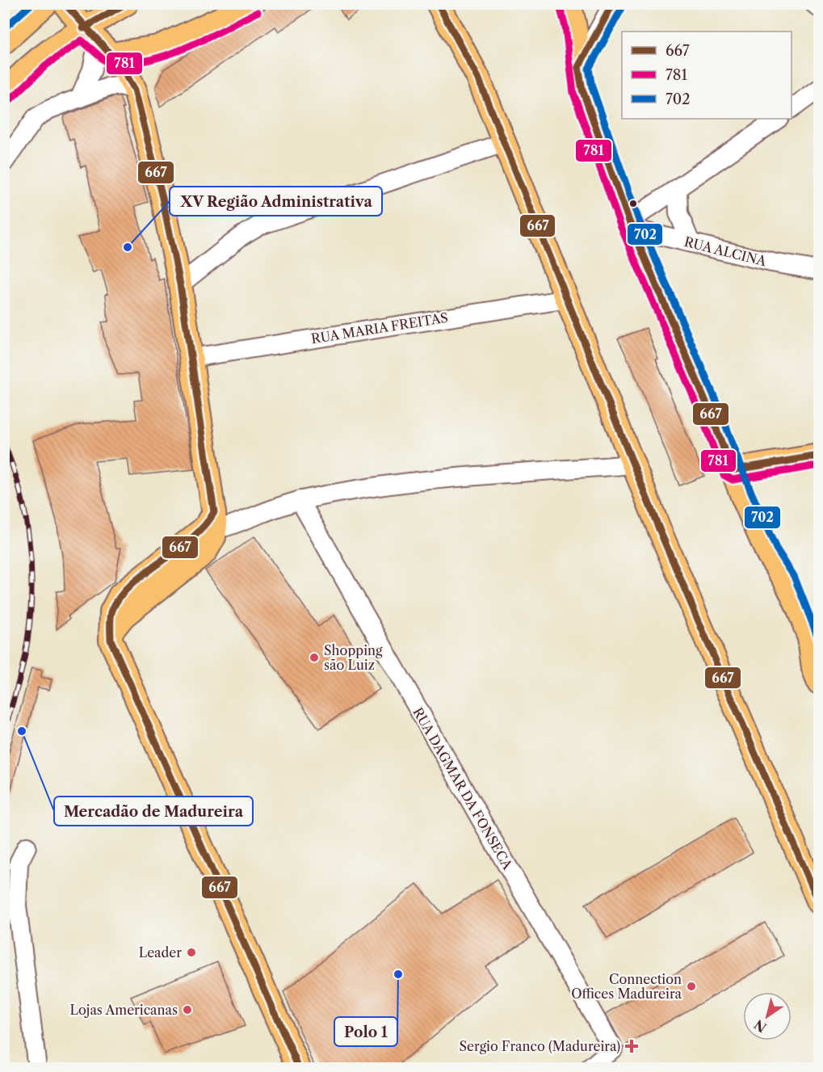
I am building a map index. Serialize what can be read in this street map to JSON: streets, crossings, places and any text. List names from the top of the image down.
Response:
{
  "streets": {
    "street": ["RUA ALCINA", "RUA MARIA FREITAS", "RUA DAGMAR DA FONSECA"]
  },
  "places": {
    "other": [
      "XV Região Administrativa",
      "Shopping são Luiz",
      "Mercadão de Madureira",
      "Leader",
      "Polo 1",
      "Connection Offices Madureira",
      "Lojas Americanas"
    ],
    "health": ["Sergio Franco (Madureira)"]
  },
  "lines": ["transit line 667", "transit line 702", "transit line 781"],
  "legend": ["667", "781", "702"],
  "north": "bottom left"
}
